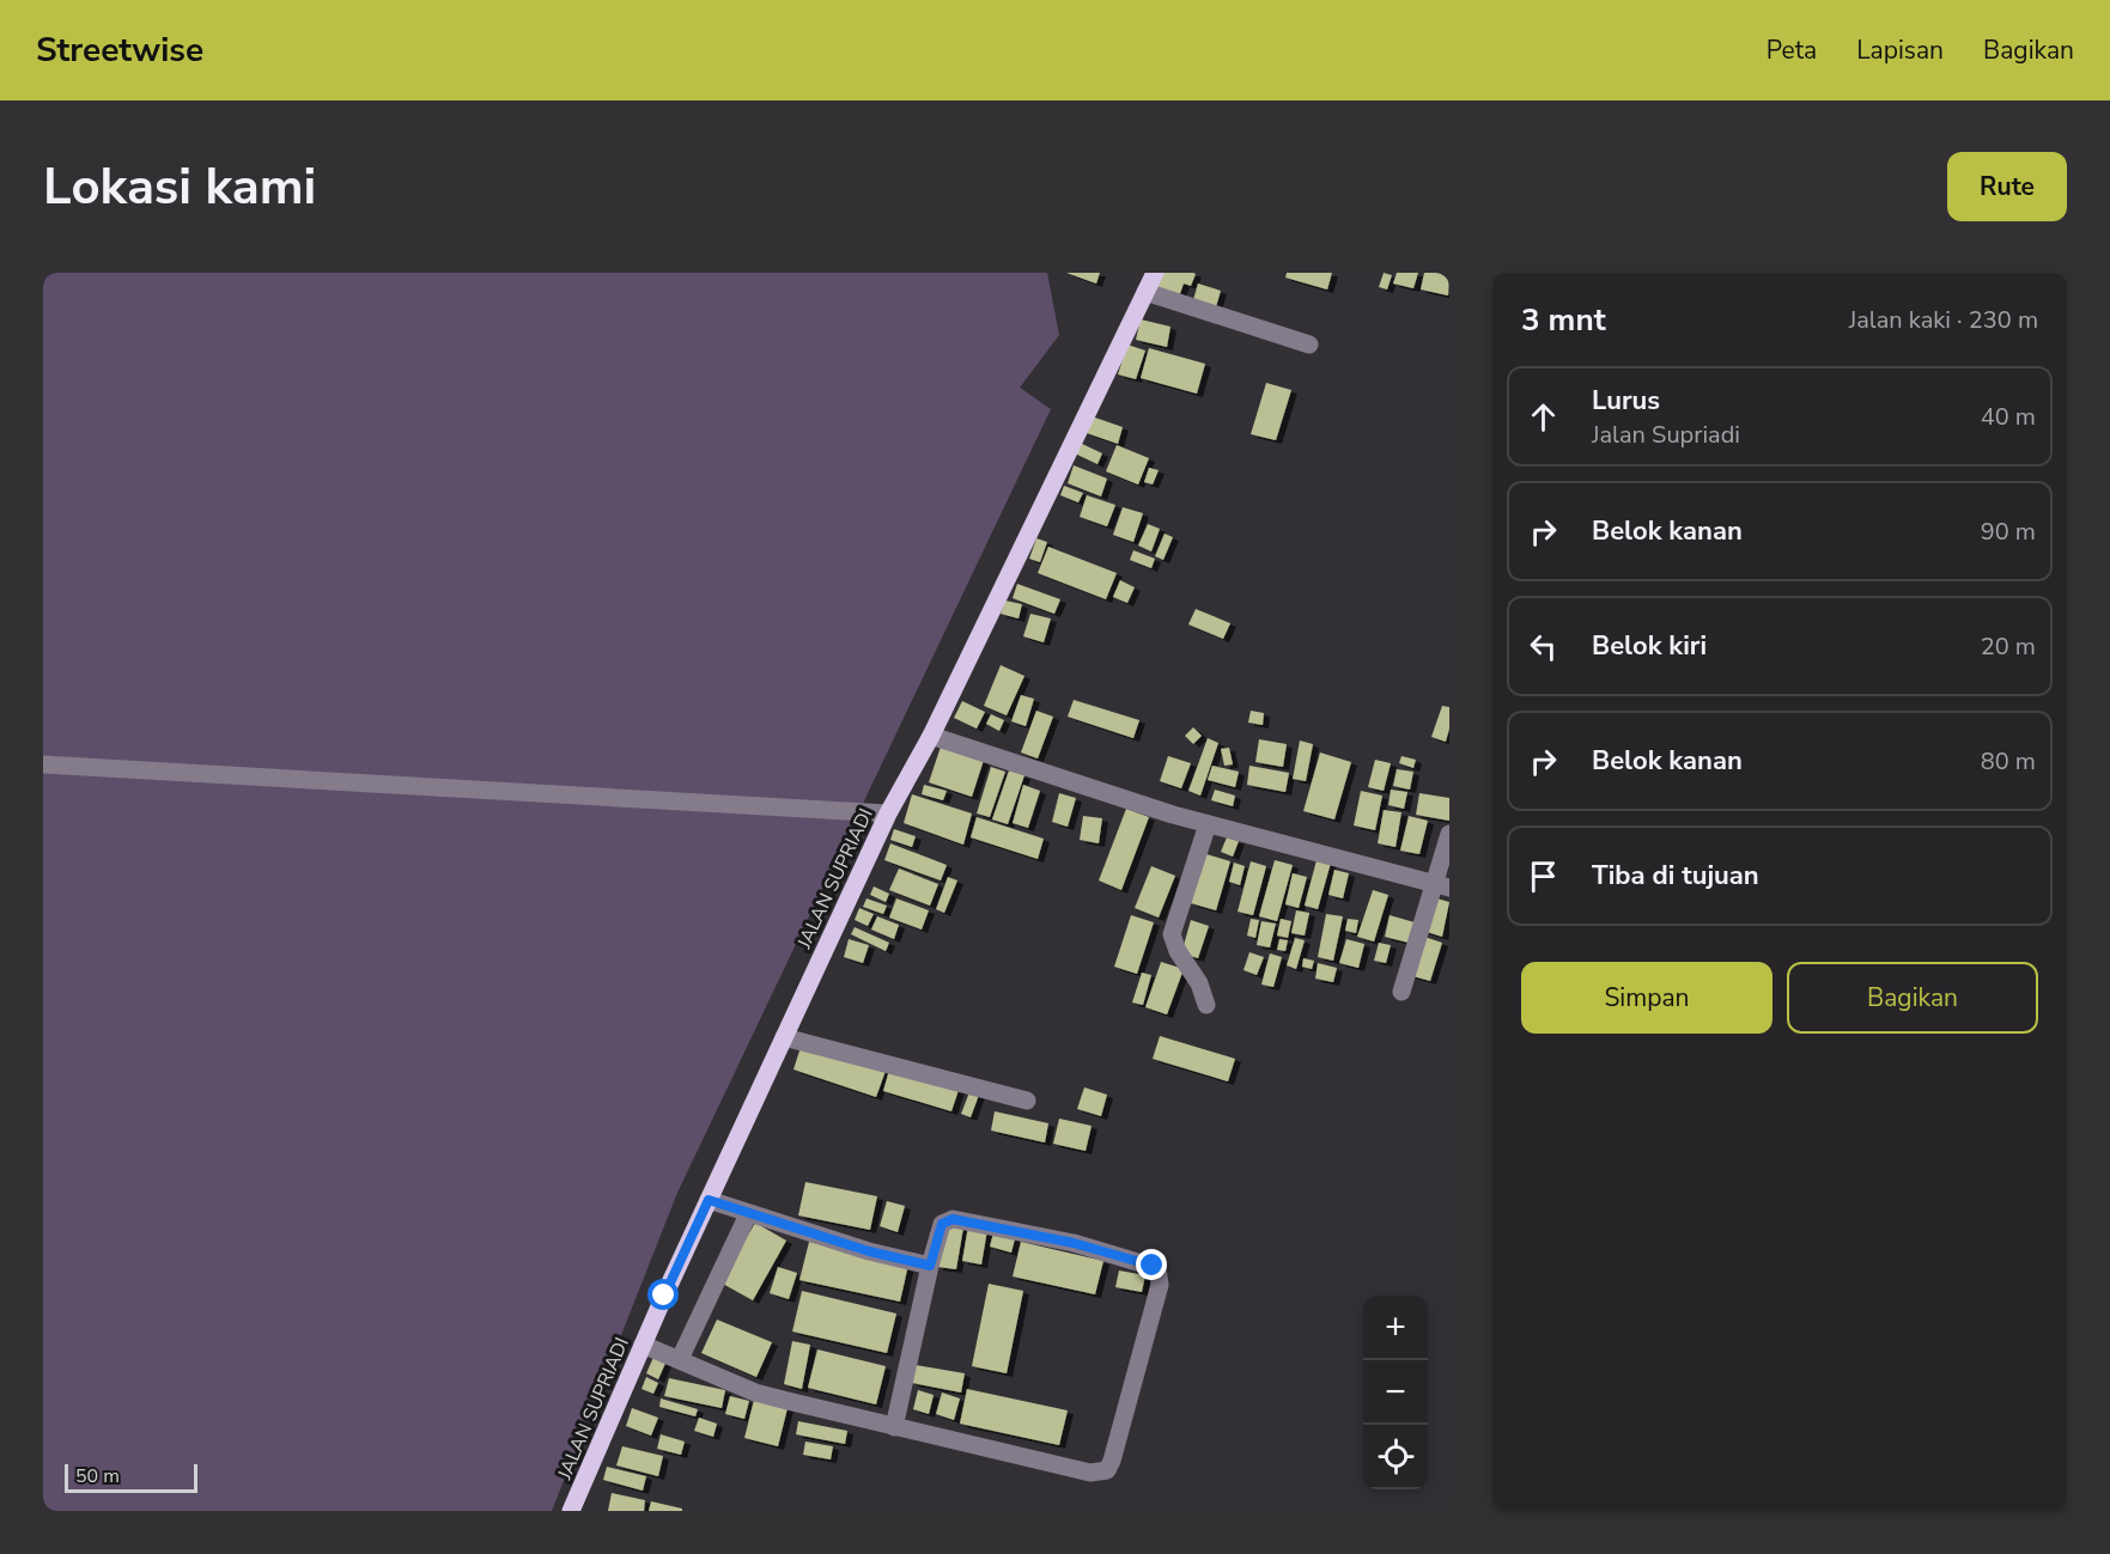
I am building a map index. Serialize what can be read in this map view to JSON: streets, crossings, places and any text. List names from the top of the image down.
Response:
{
  "streets": {
    "main road": ["JALAN SUPRIADI"]
  },
  "scale_bar": "50 m",
  "page": {
    "header": "Streetwise",
    "nav": ["Peta", "Lapisan", "Bagikan"],
    "buttons": [
      "Rute",
      ["Simpan", "Bagikan"]
    ],
    "title": "Lokasi kami",
    "heading": ["3 mnt", "Jalan kaki · 230 m"],
    "list": [
      ["Lurus", "Jalan Supriadi", "40 m"],
      ["Belok kanan", "90 m"],
      ["Belok kiri", "20 m"],
      ["Belok kanan", "80 m"],
      "Tiba di tujuan"
    ],
    "map_buttons": ["+", "−"],
    "scale": "50 m"
  }
}
